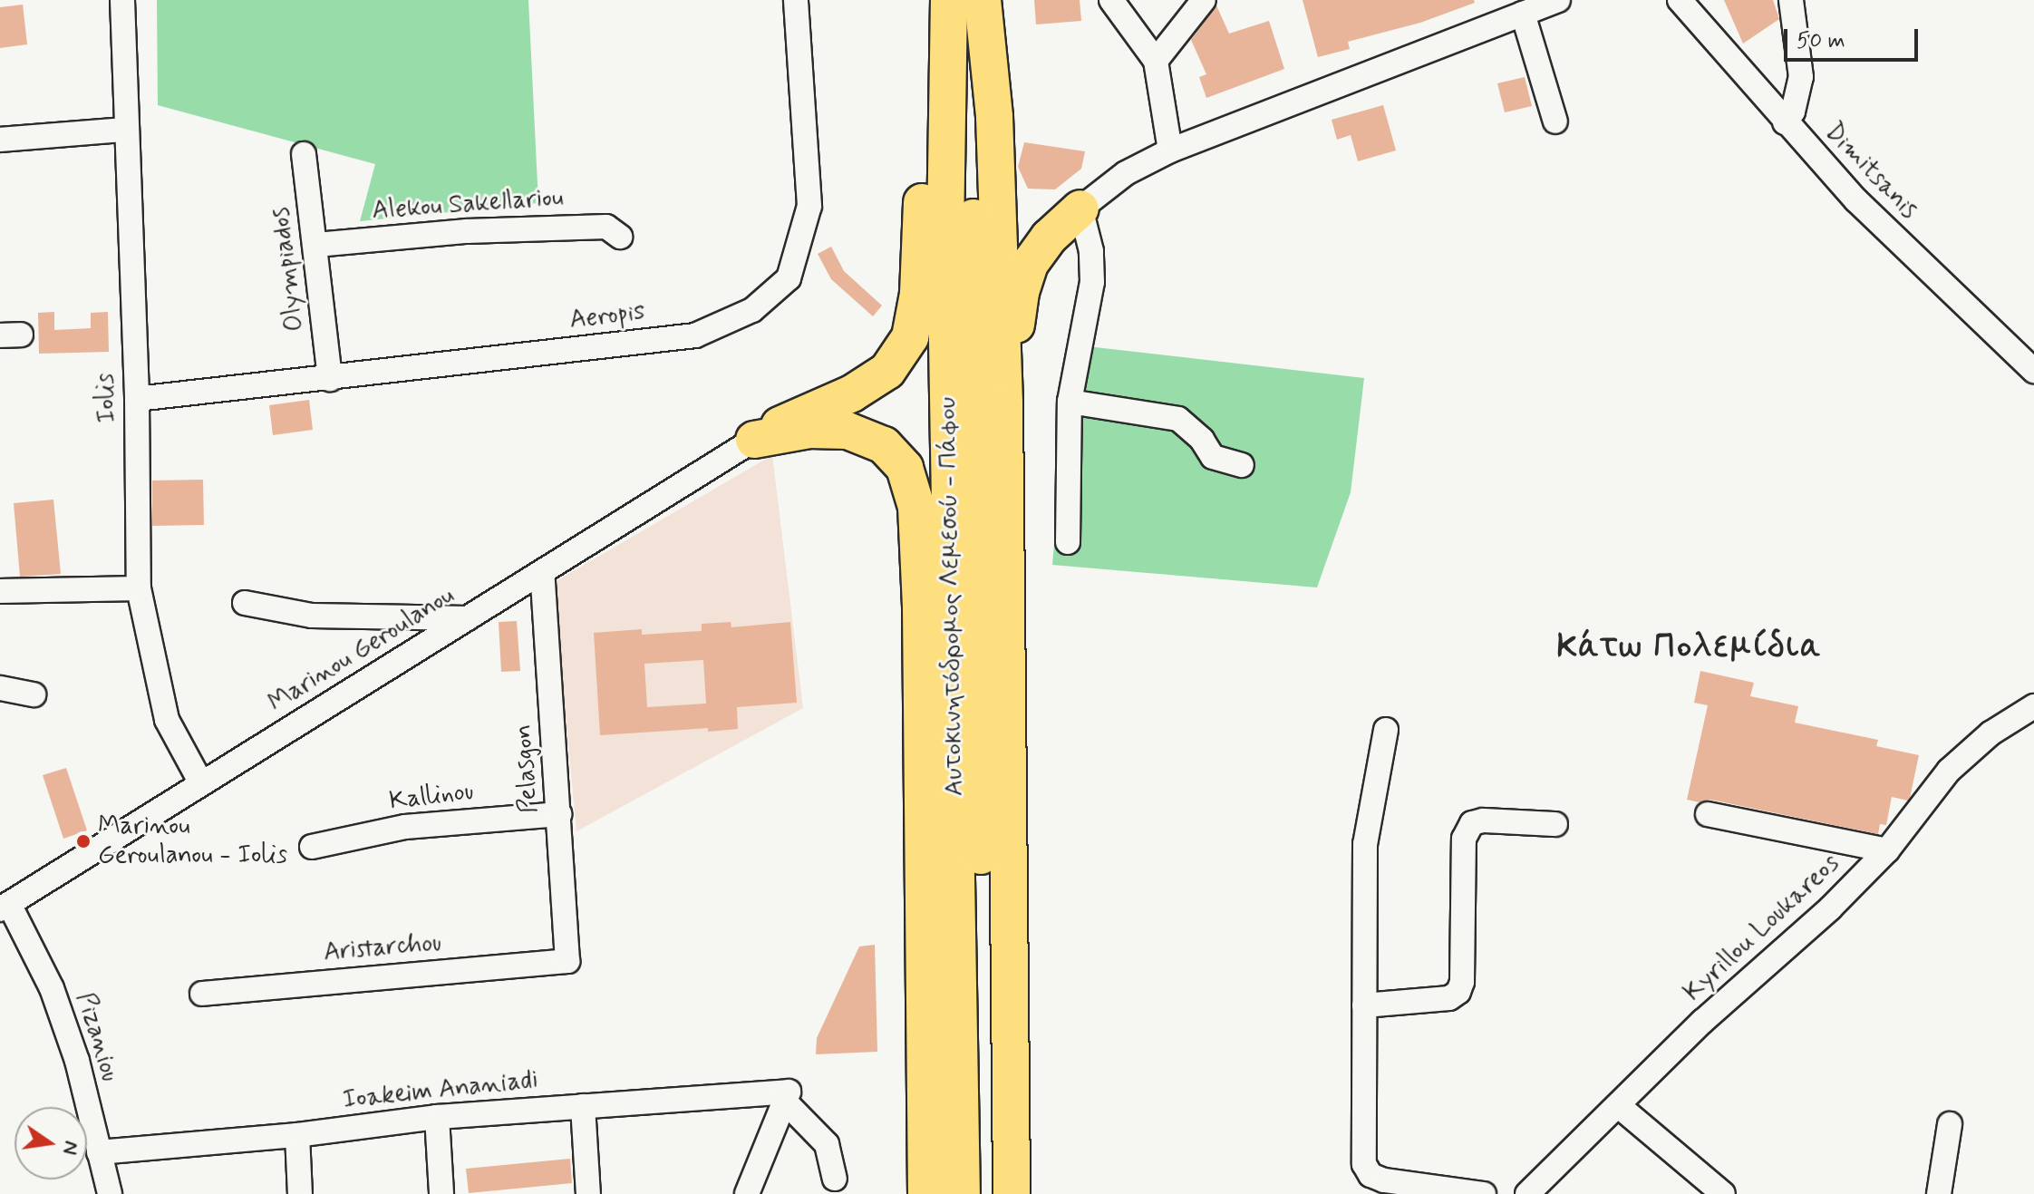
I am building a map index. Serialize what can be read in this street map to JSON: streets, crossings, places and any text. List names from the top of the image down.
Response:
{
  "streets": {
    "highway": ["Αυτοκινητόδρομος Λεμεσού - Πάφου"],
    "street": [
      "Dimitsanis",
      "Alekou Sakellariou",
      "Olympiados",
      "Aeropis",
      "Iolis",
      "Marinou Geroulanou",
      "Pelasgon",
      "Kallinou",
      "Kyrillou Loukareos",
      "Aristarchou",
      "Pizaniou",
      "Ioakeim Ananiadi"
    ]
  },
  "crossings": [
    ["Alekou Sakellariou", "Olympiados"],
    ["Olympiados", "Aeropis"],
    ["Aeropis", "Iolis"],
    ["Iolis", "Marinou Geroulanou"],
    ["Marinou Geroulanou", "Pelasgon"],
    ["Marinou Geroulanou", "Pizaniou"],
    ["Pelasgon", "Kallinou"],
    ["Pelasgon", "Aristarchou"],
    ["Pizaniou", "Ioakeim Ananiadi"]
  ],
  "districts": ["Κάτω Πολεμίδια"],
  "places": ["Marinou Geroulanou - Iolis"],
  "scale_bar": "50 m",
  "north": "right"
}
